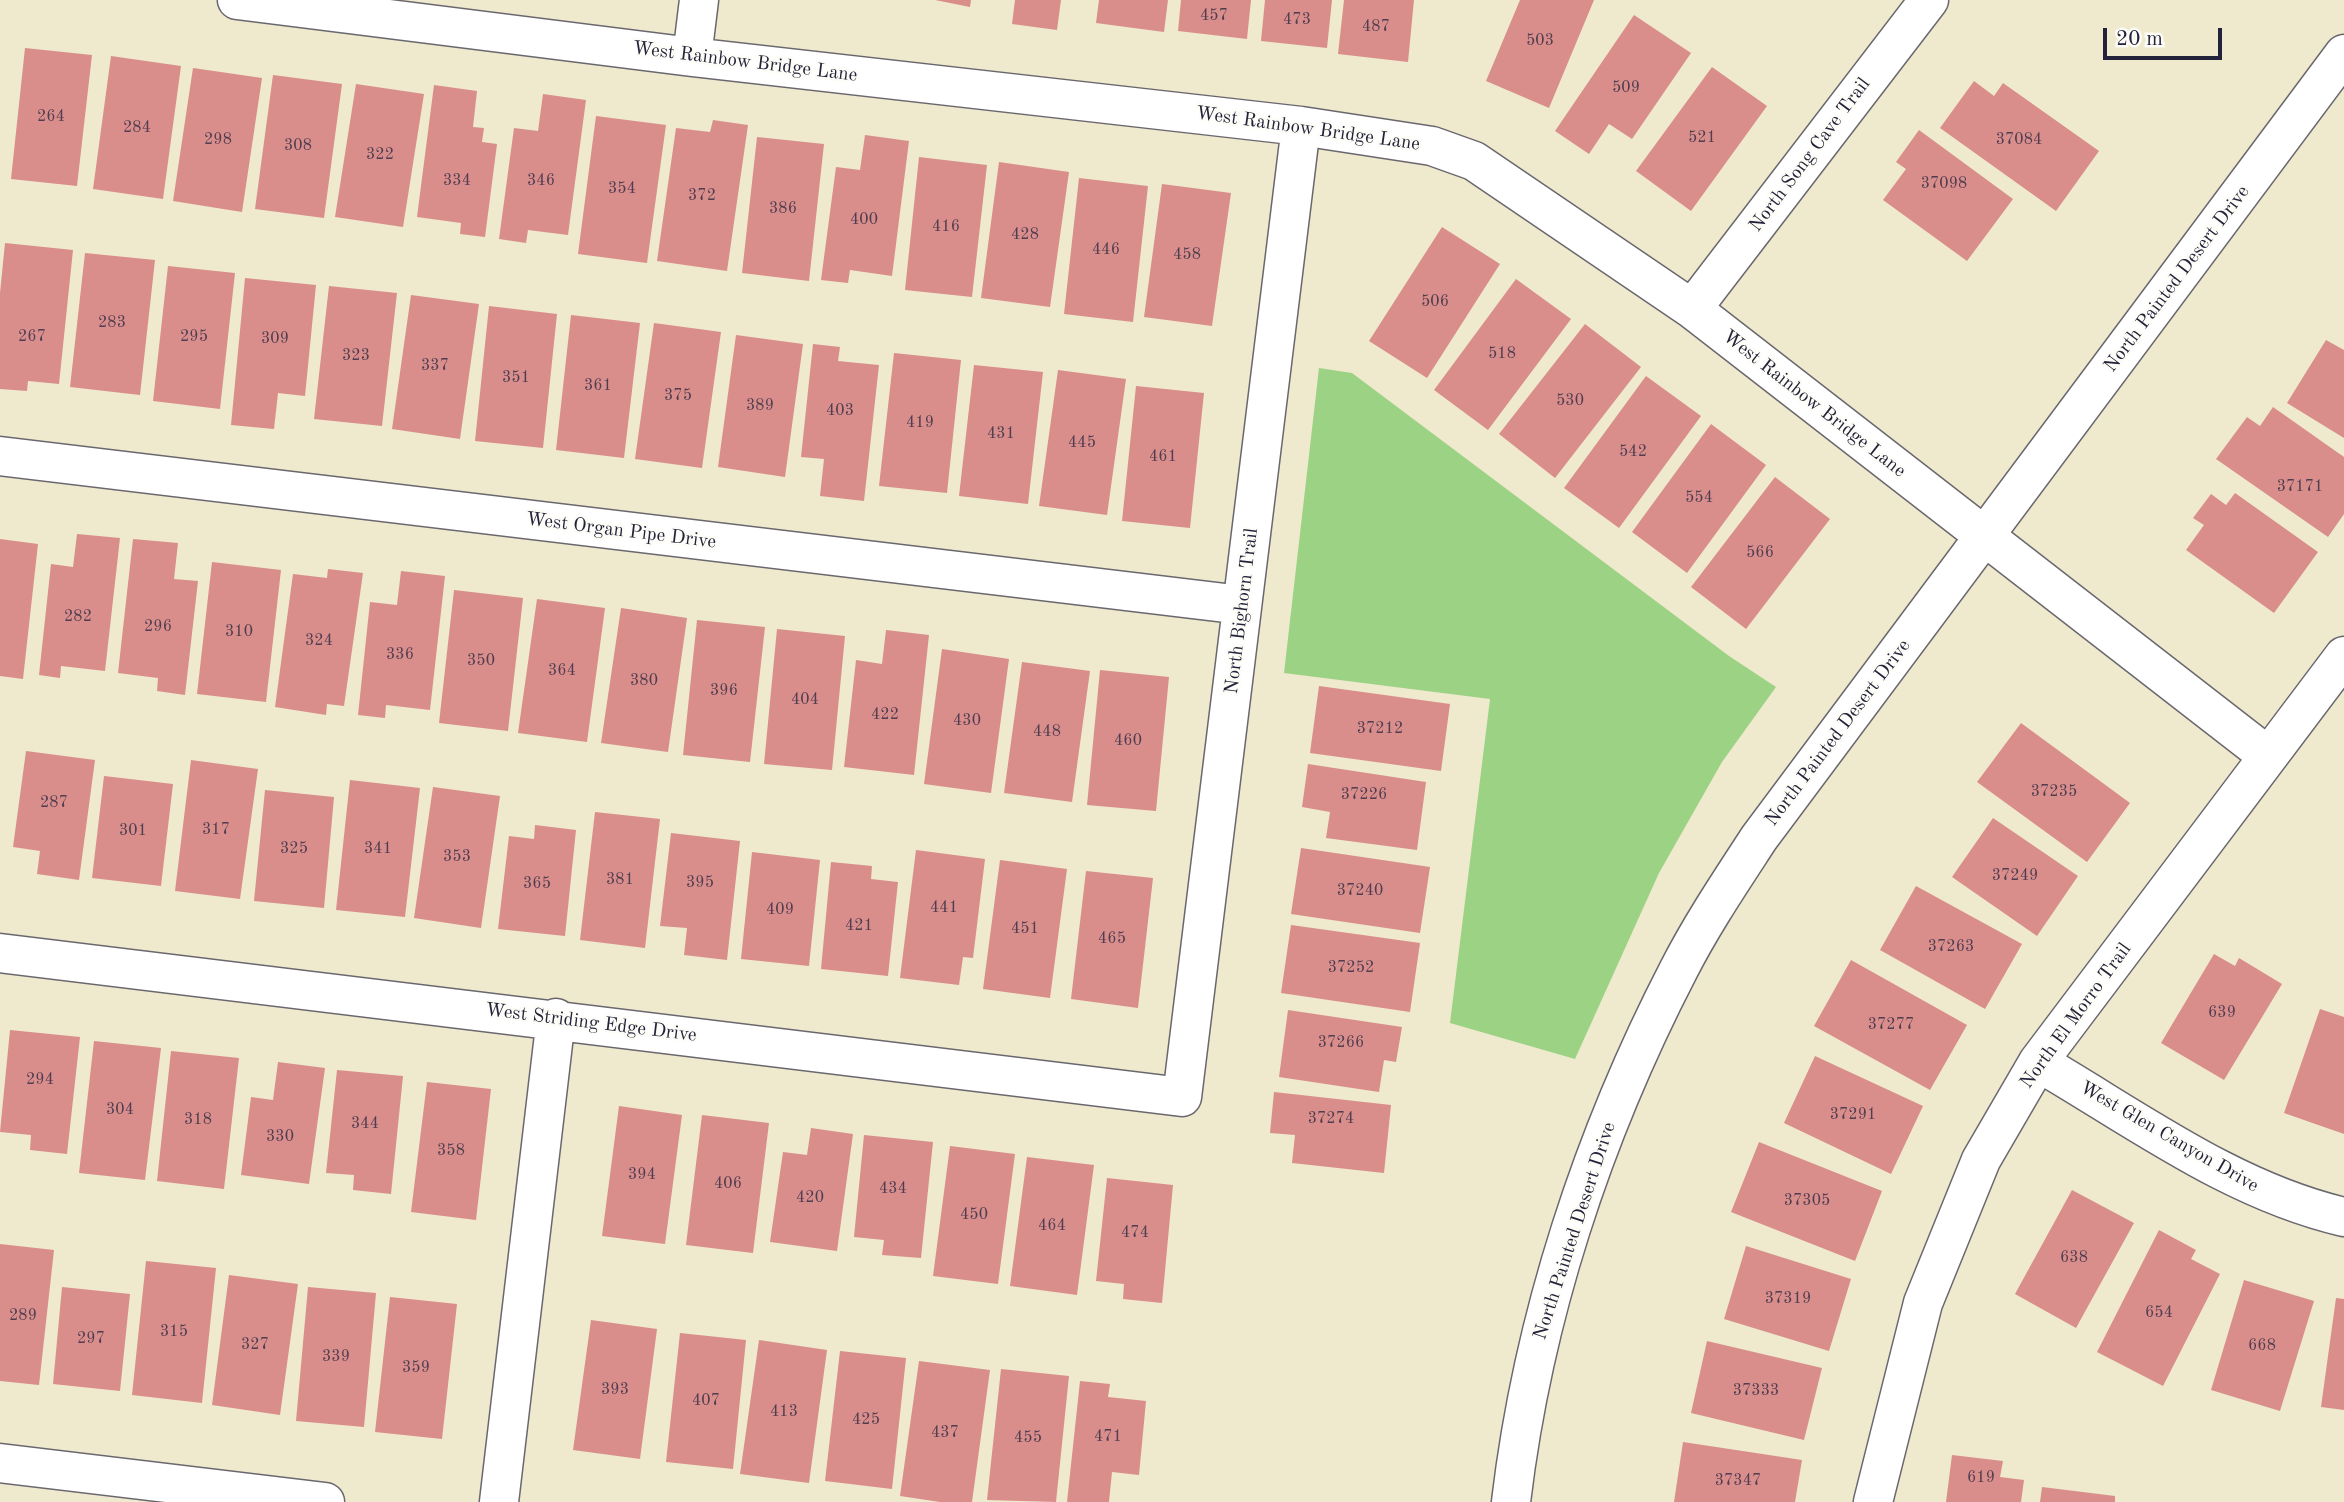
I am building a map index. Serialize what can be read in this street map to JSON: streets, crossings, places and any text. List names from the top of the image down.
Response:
{
  "streets": {
    "street": [
      "West Rainbow Bridge Lane",
      "North Song Cave Trail",
      "North Painted Desert Drive",
      "West Organ Pipe Drive",
      "North Bighorn Trail",
      "North El Morro Trail",
      "West Striding Edge Drive",
      "West Glen Canyon Drive"
    ]
  },
  "crossings": [
    ["West Rainbow Bridge Lane", "North Song Cave Trail"],
    ["West Rainbow Bridge Lane", "North Painted Desert Drive"],
    ["West Rainbow Bridge Lane", "North Bighorn Trail"],
    ["West Rainbow Bridge Lane", "North El Morro Trail"],
    ["West Organ Pipe Drive", "North Bighorn Trail"],
    ["North Bighorn Trail", "West Striding Edge Drive"],
    ["North El Morro Trail", "West Glen Canyon Drive"]
  ],
  "house_numbers": [
    "457",
    "473",
    "487",
    "503",
    "509",
    "264",
    "284",
    "521",
    "298",
    "37084",
    "308",
    "322",
    "334",
    "346",
    "37098",
    "354",
    "372",
    "386",
    "400",
    "416",
    "428",
    "446",
    "458",
    "506",
    "283",
    "267",
    "295",
    "309",
    "518",
    "323",
    "337",
    "351",
    "361",
    "375",
    "530",
    "389",
    "403",
    "419",
    "431",
    "445",
    "542",
    "461",
    "37171",
    "554",
    "566",
    "282",
    "296",
    "310",
    "324",
    "336",
    "350",
    "364",
    "380",
    "396",
    "404",
    "422",
    "430",
    "37212",
    "448",
    "460",
    "37235",
    "37226",
    "287",
    "317",
    "301",
    "325",
    "341",
    "353",
    "37249",
    "381",
    "395",
    "365",
    "37240",
    "441",
    "409",
    "421",
    "451",
    "465",
    "37263",
    "37252",
    "639",
    "37277",
    "37266",
    "294",
    "304",
    "37291",
    "37274",
    "318",
    "344",
    "330",
    "358",
    "394",
    "406",
    "434",
    "420",
    "37305",
    "450",
    "464",
    "474",
    "638",
    "37319",
    "654",
    "289",
    "315",
    "297",
    "327",
    "668",
    "339",
    "359",
    "393",
    "37333",
    "407",
    "413",
    "425",
    "437",
    "471",
    "455",
    "619",
    "37347"
  ],
  "scale_bar": "20 m"
}
